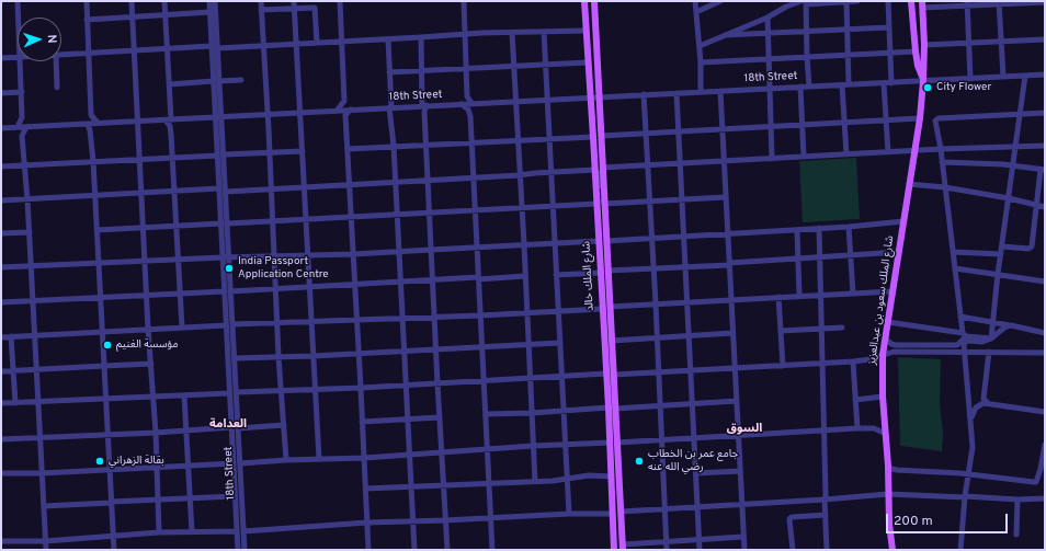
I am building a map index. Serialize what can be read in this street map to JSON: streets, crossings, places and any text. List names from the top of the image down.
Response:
{
  "streets": {
    "main road": ["شارع الملك خالد", "شارع الملك سعود بن عبدالعزيز"],
    "street": ["18th Street"]
  },
  "crossings": [
    ["18th Street", "شارع الملك خالد"],
    ["18th Street", "شارع الملك سعود بن عبدالعزيز"]
  ],
  "districts": ["العدامة", "السوق"],
  "places": [
    "City Flower",
    "India Passport Application Centre",
    "مؤسسة الغنيم",
    "بقالة الزهراني",
    "جامع عمر بن الخطاب رضي الله عنه"
  ],
  "scale_bar": "200 m",
  "north": "right"
}
